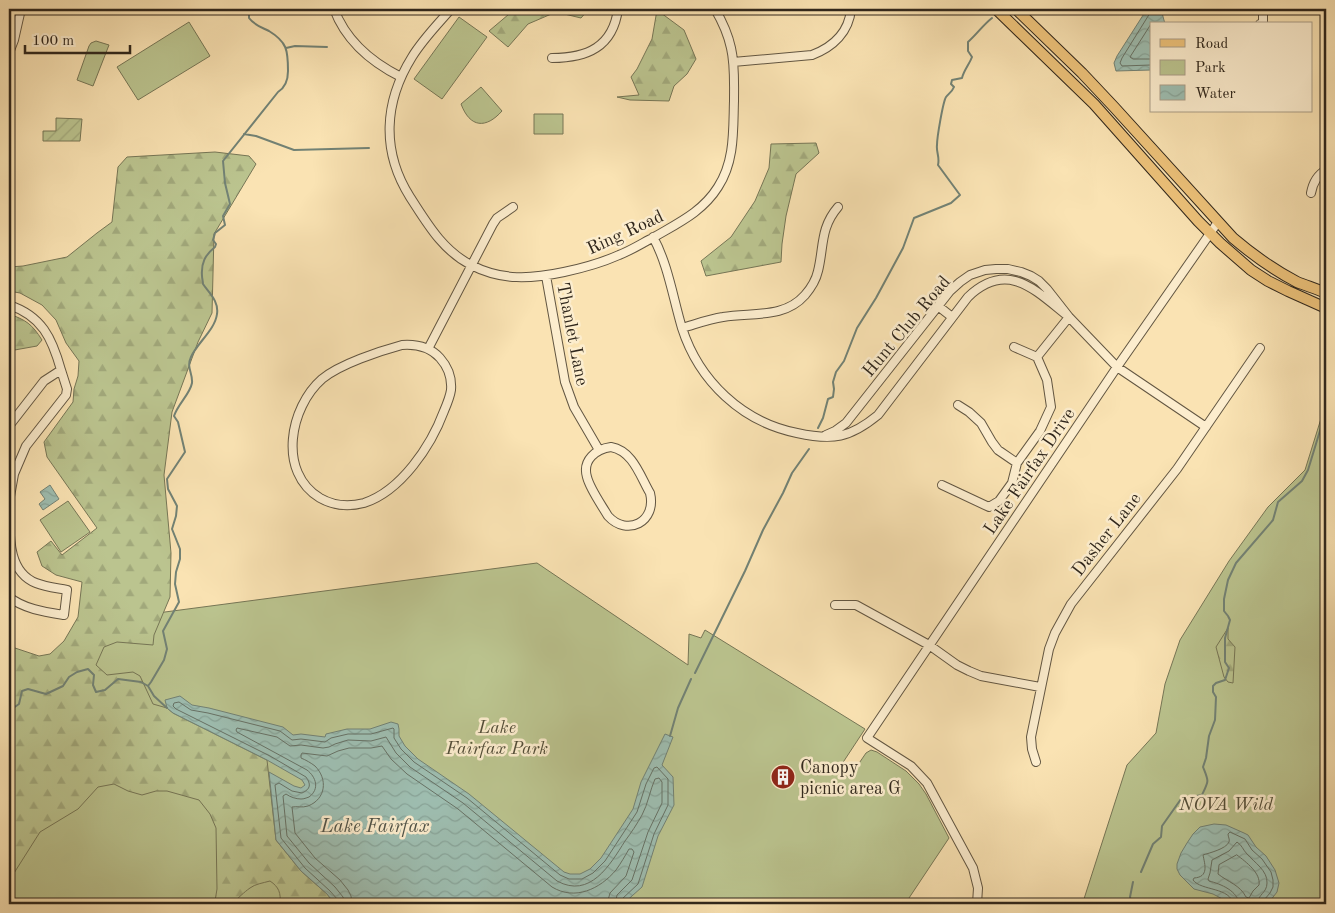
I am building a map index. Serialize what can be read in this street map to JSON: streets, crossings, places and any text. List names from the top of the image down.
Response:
{
  "streets": {
    "street": [
      "Ring Road",
      "Hunt Club Road",
      "Thanlet Lane",
      "Lake Fairfax Drive",
      "Dasher Lane"
    ]
  },
  "crossings": [
    ["Ring Road", "Hunt Club Road"],
    ["Ring Road", "Thanlet Lane"],
    ["Hunt Club Road", "Lake Fairfax Drive"],
    ["Hunt Club Road", "Dasher Lane"]
  ],
  "water": ["Lake Fairfax"],
  "parks": ["Lake Fairfax Park", "NOVA Wild"],
  "places": {
    "building": ["Canopy picnic area G"]
  },
  "legend": ["Road", "Park", "Water"],
  "scale_bar": "100 m"
}
